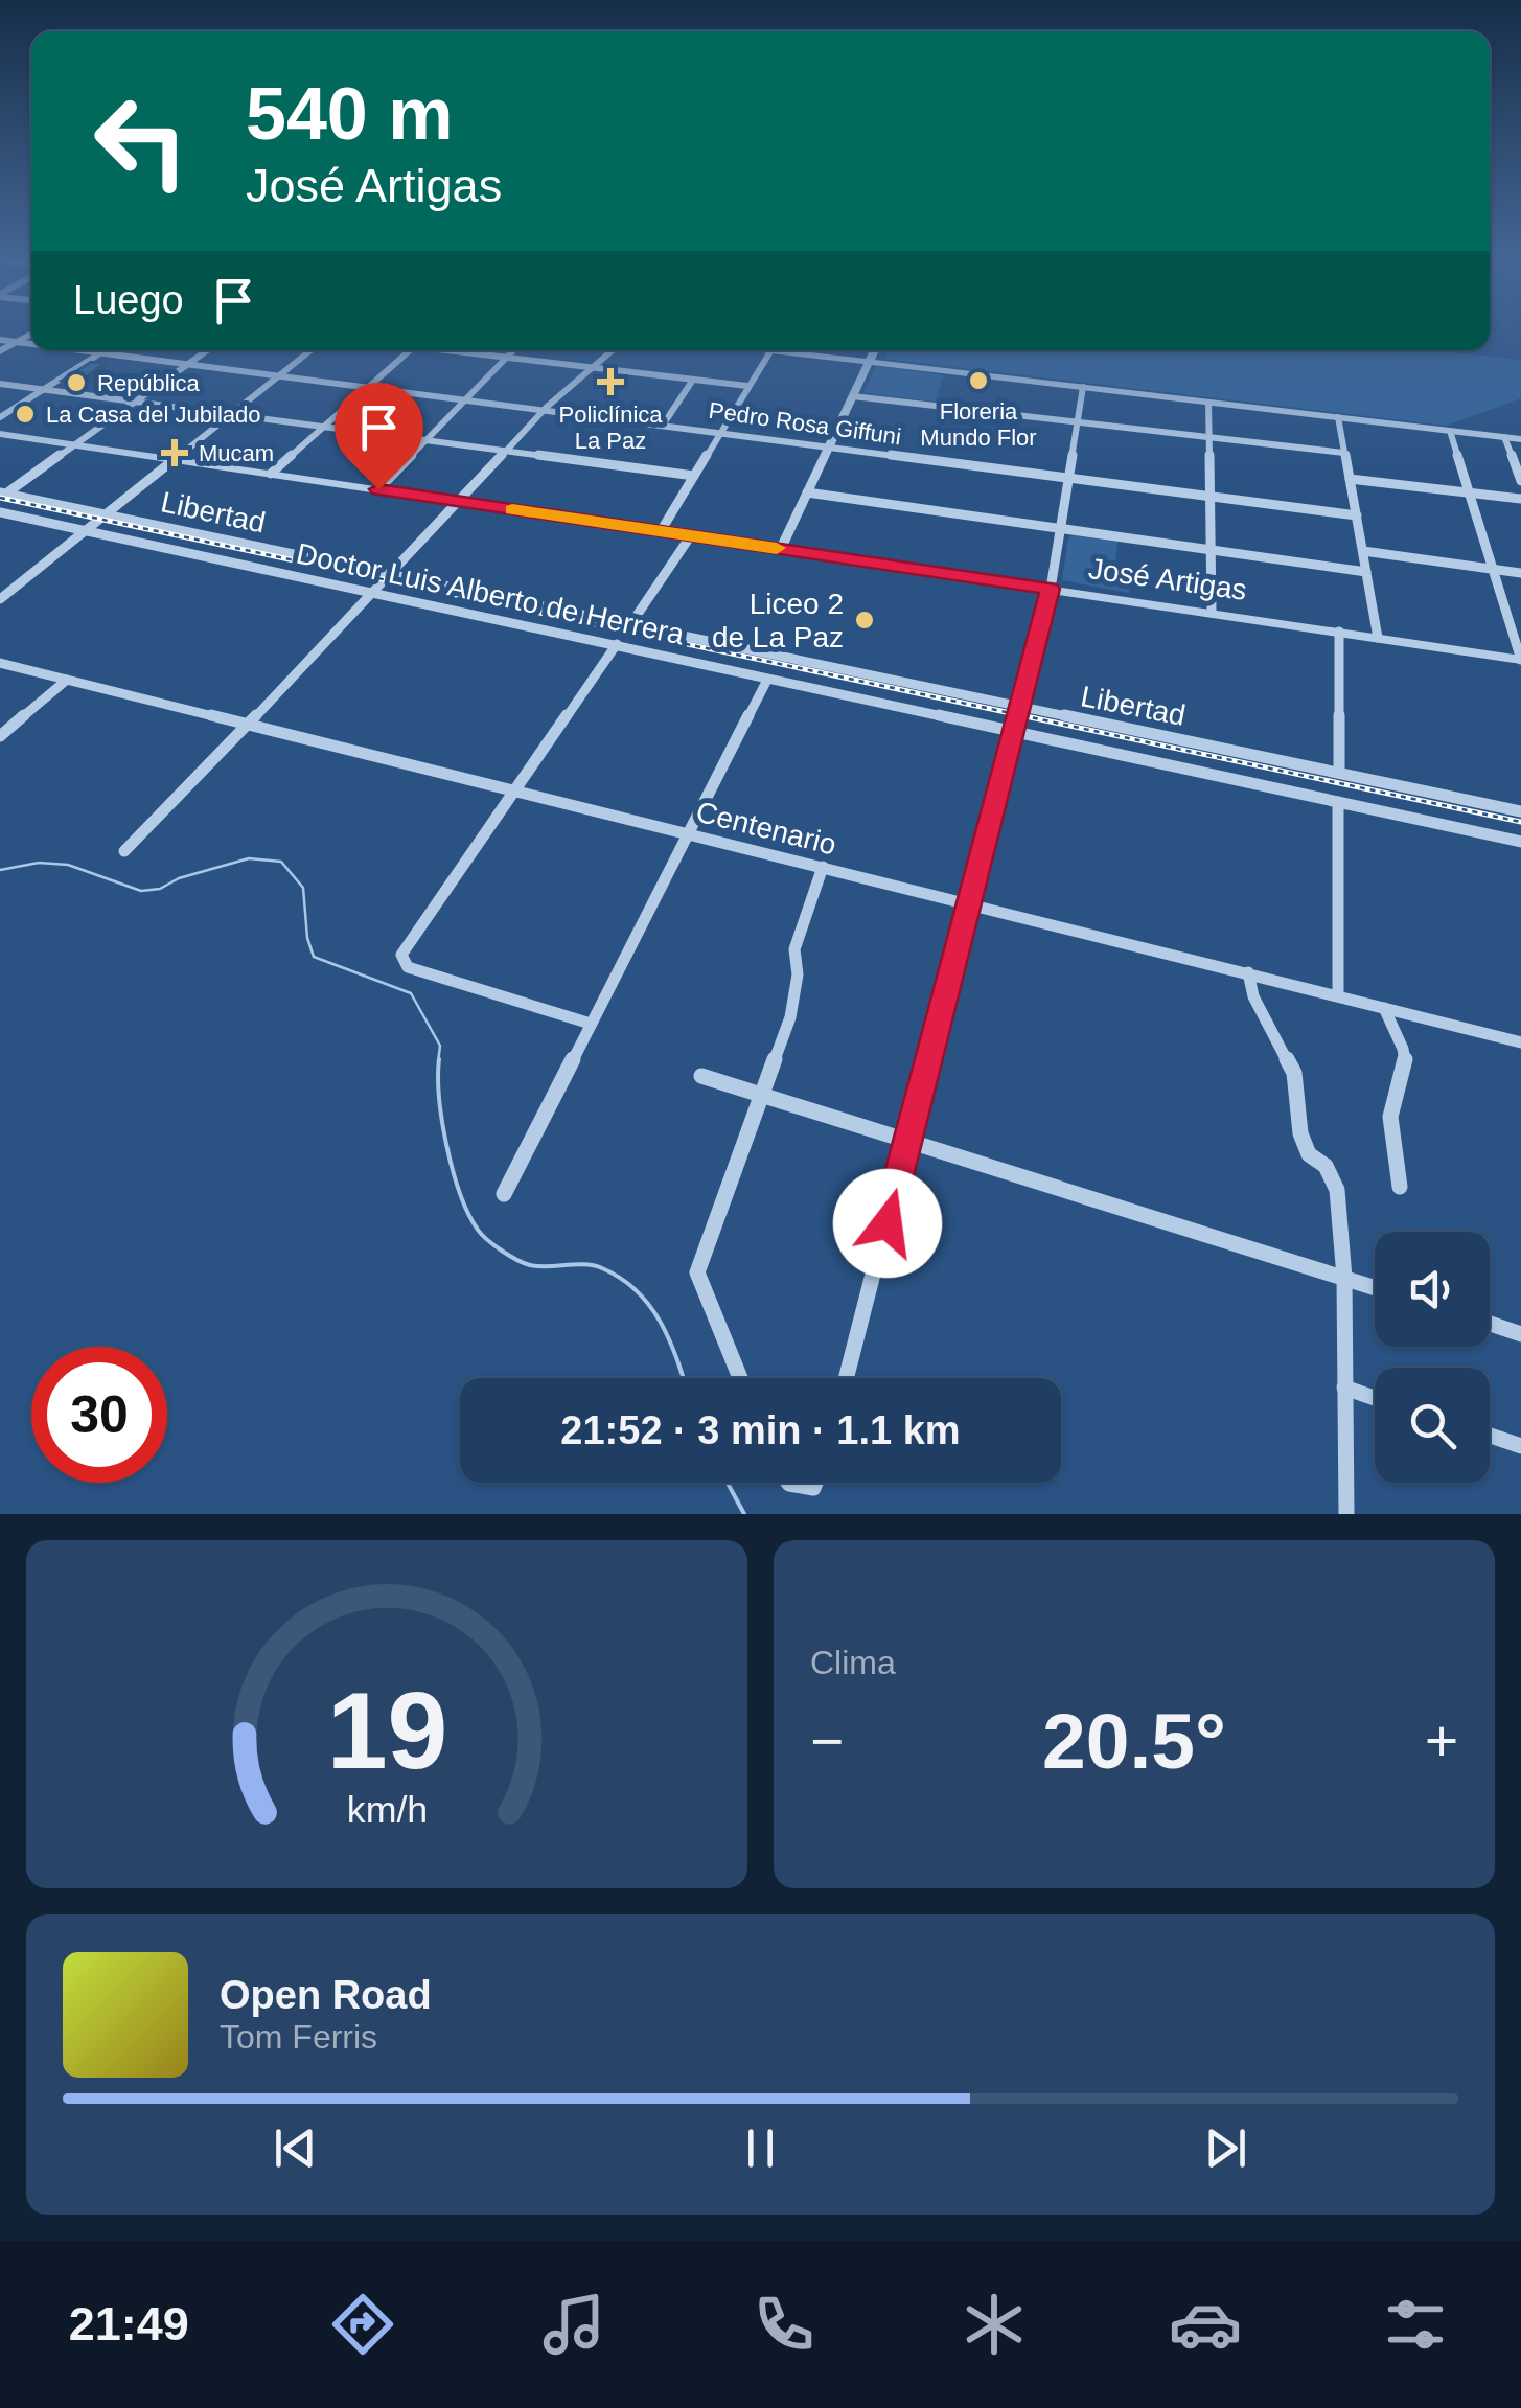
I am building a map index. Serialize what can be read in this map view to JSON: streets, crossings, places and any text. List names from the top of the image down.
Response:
{
  "streets": {
    "street": [
      "Pedro Rosa Giffuni",
      "Libertad",
      "José Artigas",
      "Doctor Luis Alberto de Herrera",
      "Centenario"
    ]
  },
  "places": {
    "other": [
      "Floreria Mundo Flor",
      "República",
      "La Casa del Jubilado",
      "Liceo 2 de La Paz"
    ],
    "health": ["Policlínica La Paz", "Mucam"]
  },
  "page": {
    "turn": ["540 m", "José Artigas"],
    "then": "Luego",
    "limit": "30",
    "trip": "21:52 · 3 min · 1.1 km",
    "tile": "Clima",
    "heat": ["−", "20.5°", "+"],
    "song": ["Open Road", "Tom Ferris"],
    "tabs": "21:49",
    "gauge": ["19", "km/h"]
  }
}
